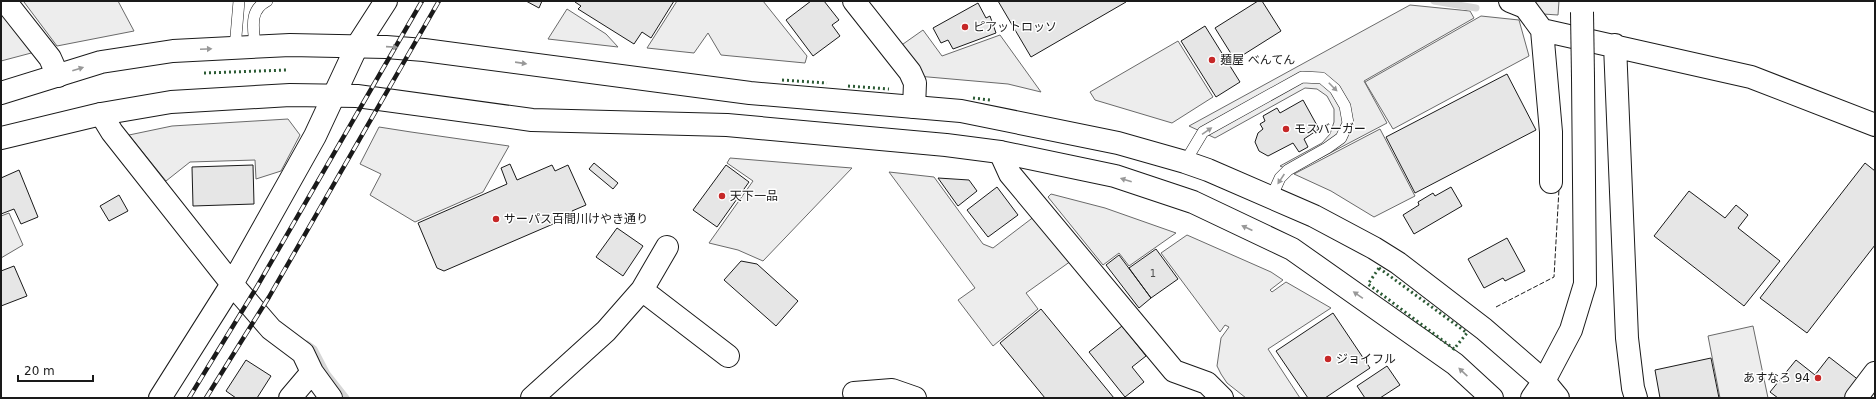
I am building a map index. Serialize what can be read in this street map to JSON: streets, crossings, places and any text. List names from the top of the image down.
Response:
{
  "places": [
    "ピアットロッソ",
    "麺屋 べんてん",
    "モスバーガー",
    "天下一品",
    "サーパス百間川けやき通り",
    "ジョイフル",
    "あすなろ 94"
  ],
  "house_numbers": ["1"],
  "scale_bar": "20 m"
}
